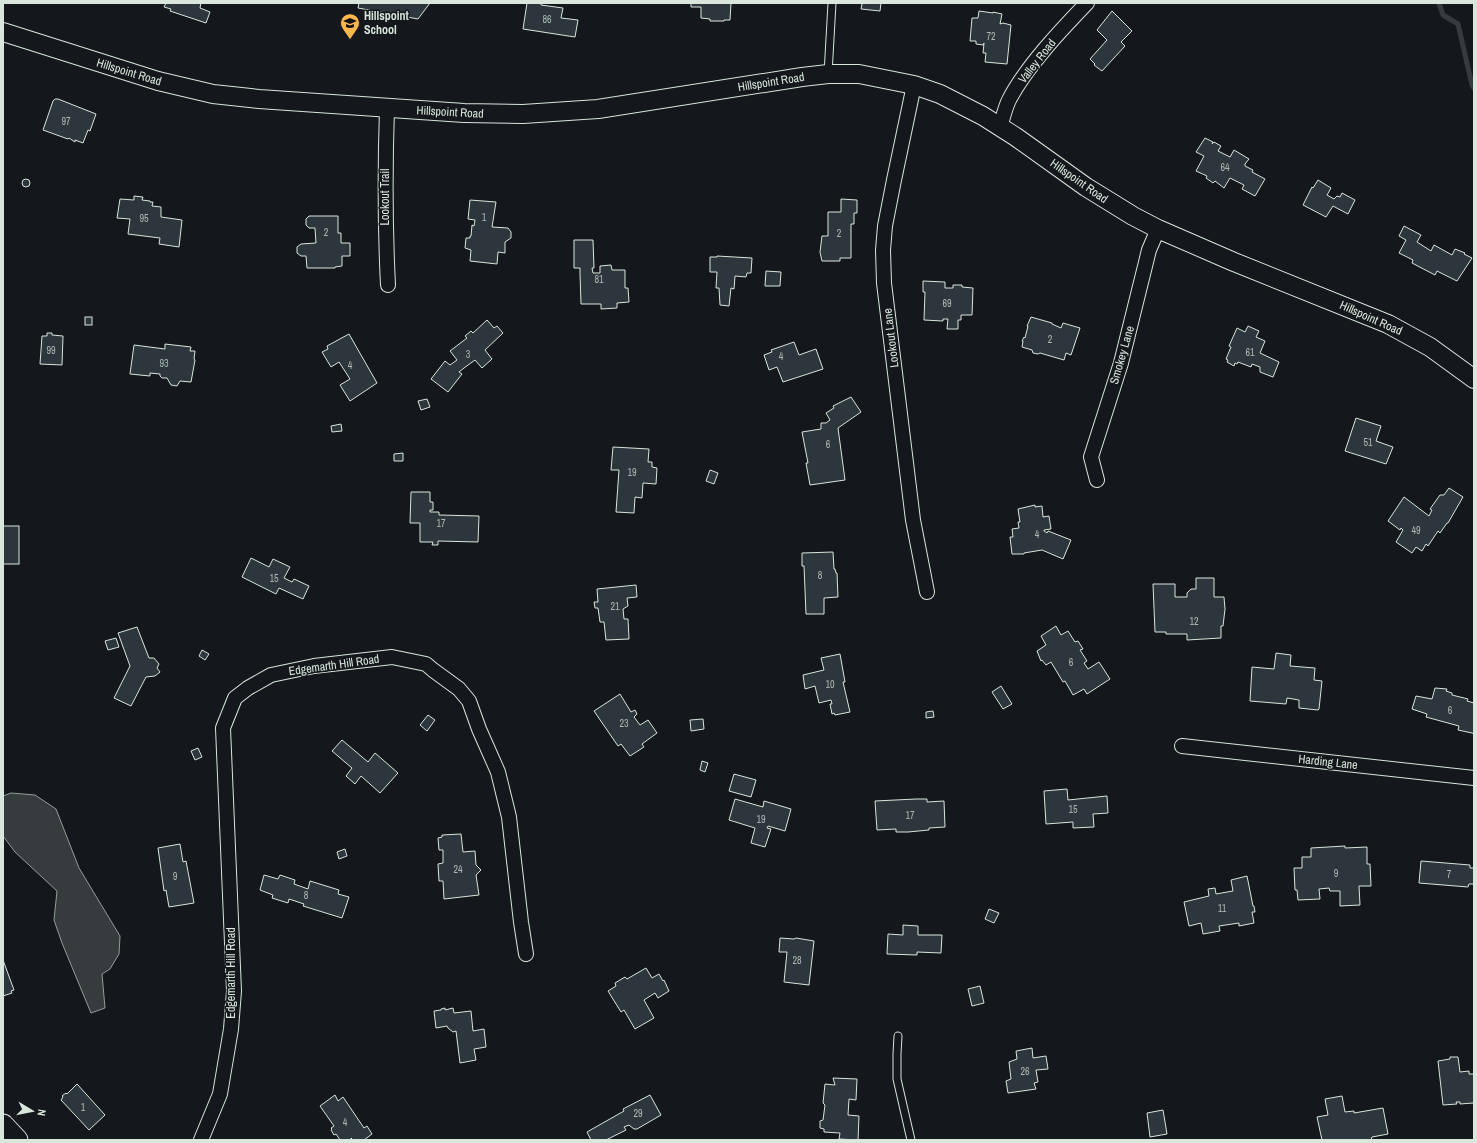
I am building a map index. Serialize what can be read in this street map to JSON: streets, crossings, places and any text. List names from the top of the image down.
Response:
{
  "streets": {
    "street": [
      "Valley Road",
      "Hillspoint Road",
      "Lookout Trail",
      "Lookout Lane",
      "Smokey Lane",
      "Edgemarth Hill Road",
      "Harding Lane"
    ]
  },
  "crossings": [
    ["Valley Road", "Hillspoint Road"],
    ["Hillspoint Road", "Lookout Trail"],
    ["Hillspoint Road", "Lookout Lane"],
    ["Hillspoint Road", "Smokey Lane"]
  ],
  "places": {
    "school or university": ["Hillspoint School"]
  },
  "house_numbers": [
    "86",
    "72",
    "97",
    "64",
    "1",
    "95",
    "2",
    "2",
    "81",
    "69",
    "2",
    "99",
    "61",
    "3",
    "4",
    "93",
    "4",
    "51",
    "6",
    "19",
    "17",
    "49",
    "4",
    "8",
    "15",
    "21",
    "12",
    "6",
    "10",
    "6",
    "23",
    "15",
    "17",
    "19",
    "24",
    "9",
    "7",
    "9",
    "8",
    "11",
    "28",
    "26",
    "1",
    "29",
    "4"
  ],
  "north": "right"
}
